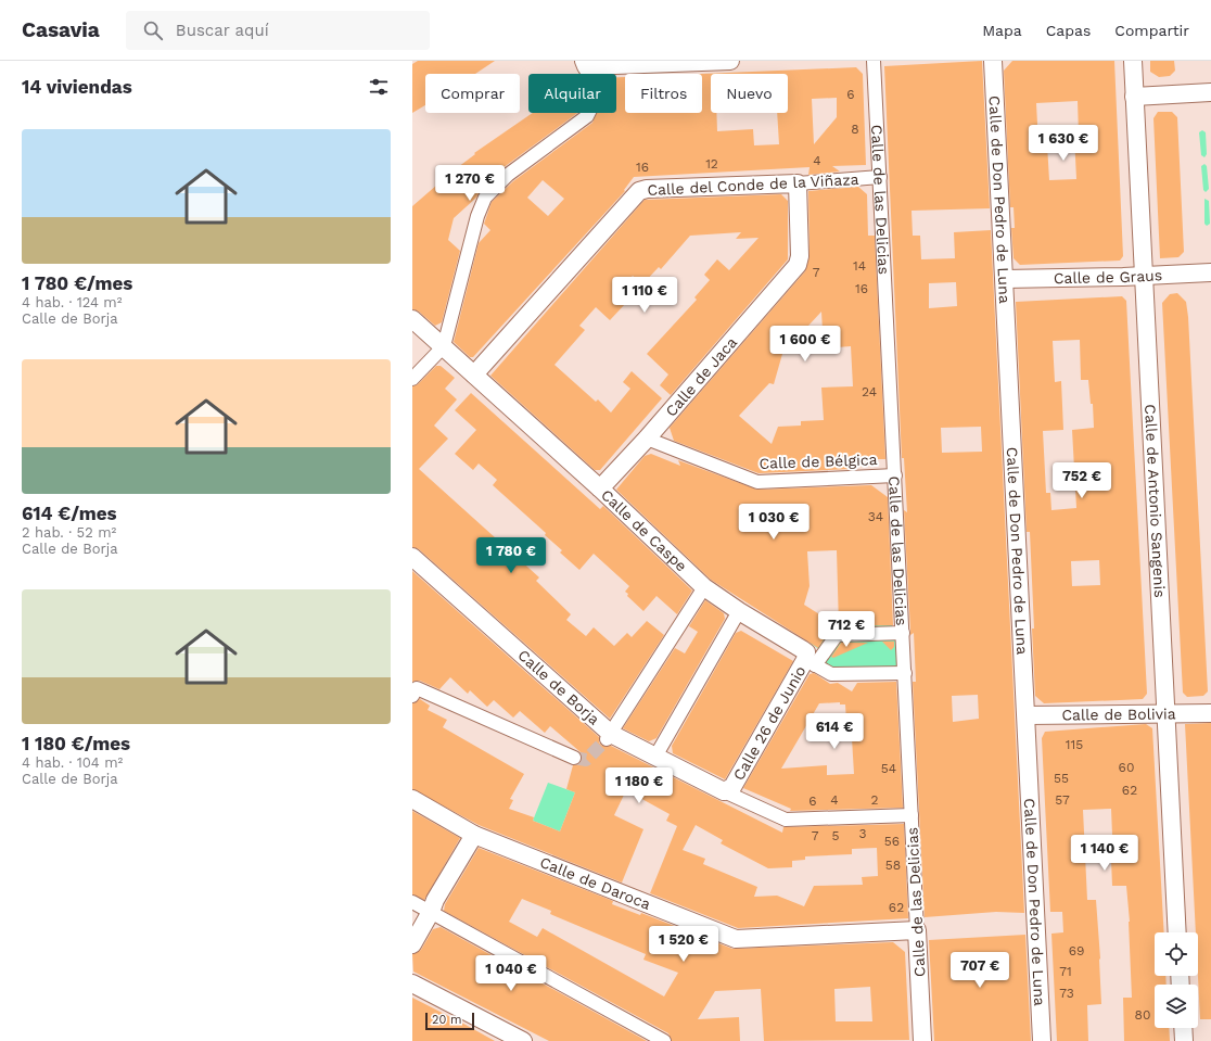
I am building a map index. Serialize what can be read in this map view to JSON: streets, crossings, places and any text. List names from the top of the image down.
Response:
{
  "streets": {
    "street": [
      "Calle del Conde de la Viñaza",
      "Calle de las Delicias",
      "Calle de Don Pedro de Luna",
      "Calle de Graus",
      "Calle de Jaca",
      "Calle de Bélgica",
      "Calle de Antonio Sangenis",
      "Calle de Caspe",
      "Calle de Borja",
      "Calle de Bolivia",
      "Calle 26 de Junio",
      "Calle de Daroca"
    ]
  },
  "crossings": [
    ["Calle del Conde de la Viñaza", "Calle de las Delicias"],
    ["Calle del Conde de la Viñaza", "Calle de Jaca"],
    ["Calle del Conde de la Viñaza", "Calle de Caspe"],
    ["Calle de las Delicias", "Calle de Bélgica"],
    ["Calle de las Delicias", "Calle de Borja"],
    ["Calle de las Delicias", "Calle de Daroca"],
    ["Calle de Don Pedro de Luna", "Calle de Graus"],
    ["Calle de Don Pedro de Luna", "Calle de Bolivia"],
    ["Calle de Graus", "Calle de Antonio Sangenis"],
    ["Calle de Jaca", "Calle de Bélgica"],
    ["Calle de Jaca", "Calle de Caspe"],
    ["Calle de Antonio Sangenis", "Calle de Bolivia"],
    ["Calle de Caspe", "Calle 26 de Junio"],
    ["Calle de Borja", "Calle 26 de Junio"]
  ],
  "house_numbers": [
    "6",
    "8",
    "4",
    "12",
    "16",
    "14",
    "7",
    "16",
    "24",
    "34",
    "115",
    "60",
    "54",
    "55",
    "62",
    "4",
    "2",
    "57",
    "6",
    "3",
    "7",
    "5",
    "56",
    "58",
    "62",
    "69",
    "71",
    "73",
    "80"
  ],
  "scale_bar": "20 m",
  "page": {
    "header": "Casavia",
    "search": "Buscar aquí",
    "nav": ["Mapa", "Capas", "Compartir"],
    "heading": "14 viviendas",
    "chip": [
      "Comprar",
      "Alquilar",
      "Filtros",
      "Nuevo"
    ],
    "list": [
      {
        "name": "1 780 €/mes",
        "note": "4 hab. · 124 m² · Calle de Borja"
      },
      {
        "name": "614 €/mes",
        "note": "2 hab. · 52 m² · Calle de Borja"
      },
      {
        "name": "1 180 €/mes",
        "note": "4 hab. · 104 m² · Calle de Borja"
      }
    ],
    "price": [
      "1 630 €",
      "1 270 €",
      "1 110 €",
      "1 600 €",
      "752 €",
      "1 030 €",
      "1 780 €",
      "712 €",
      "614 €",
      "1 180 €",
      "1 140 €",
      "1 520 €",
      "707 €",
      "1 040 €"
    ],
    "scale": "20 m"
  }
}
